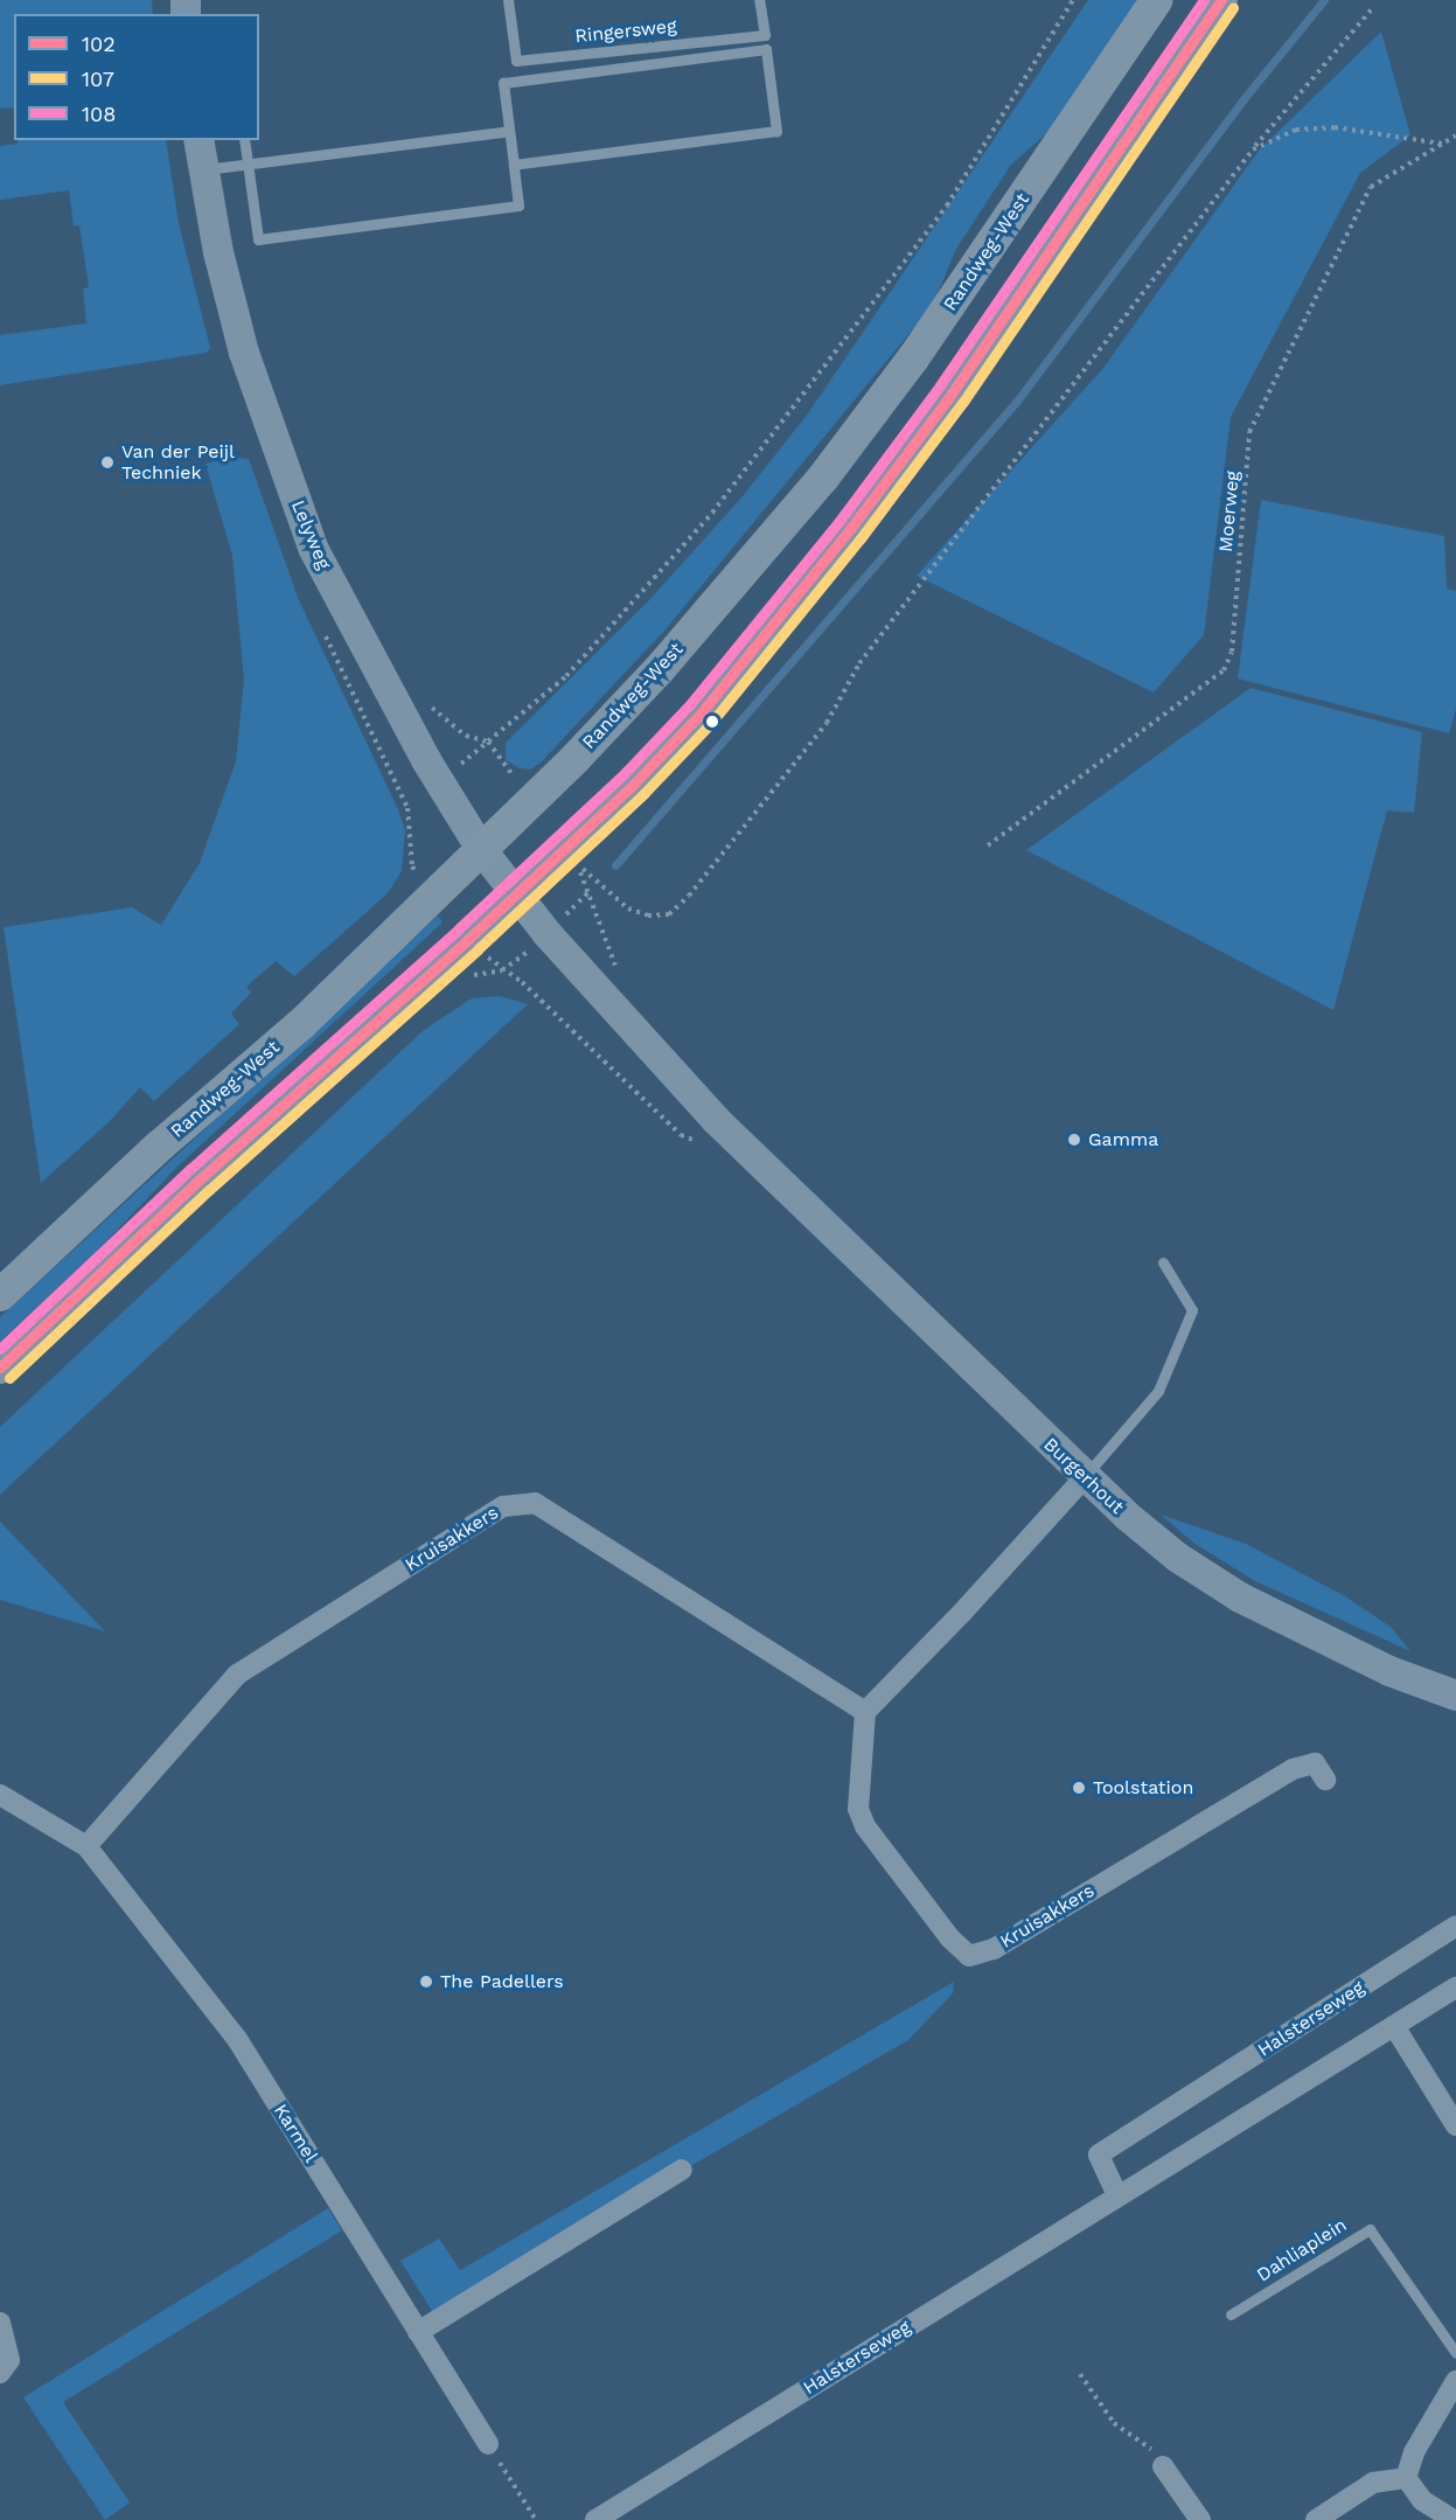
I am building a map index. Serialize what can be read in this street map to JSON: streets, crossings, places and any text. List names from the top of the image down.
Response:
{
  "streets": {
    "main road": ["Randweg-West"],
    "street": [
      "Lelyweg",
      "Burgerhout",
      "Kruisakkers",
      "Halsterseweg",
      "Karmel"
    ],
    "lane": ["Ringersweg", "Dahliaplein"],
    "path": ["Moerweg"]
  },
  "crossings": [
    ["Randweg-West", "Lelyweg"],
    ["Lelyweg", "Burgerhout"],
    ["Kruisakkers", "Karmel"]
  ],
  "places": [
    "Van der Peijl Techniek",
    "Gamma",
    "Toolstation",
    "The Padellers"
  ],
  "lines": ["transit line 102", "transit line 108", "transit line 107"],
  "legend": ["102", "107", "108"]
}
